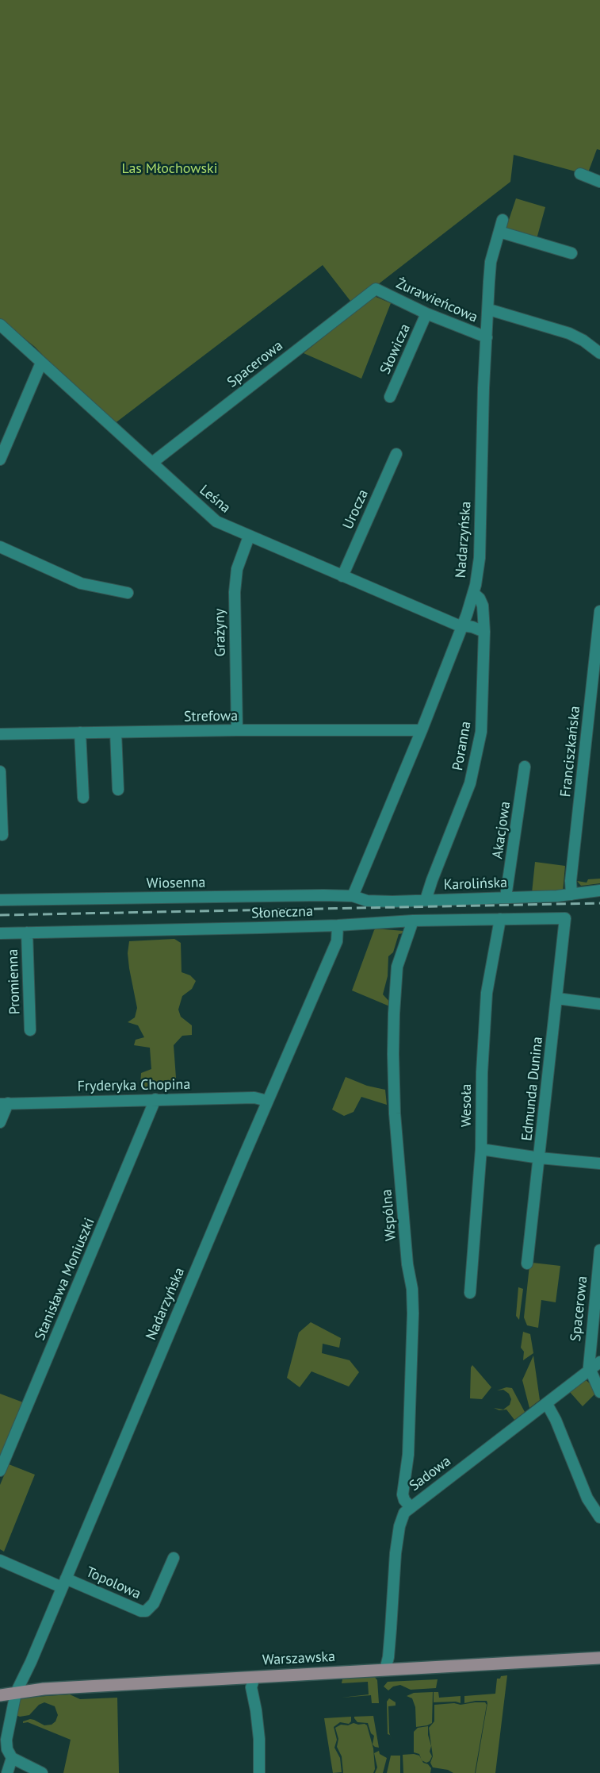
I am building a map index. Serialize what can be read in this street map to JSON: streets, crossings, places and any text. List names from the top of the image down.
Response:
{
  "streets": {
    "main road": ["Warszawska"],
    "street": [
      "Żurawieńcowa",
      "Słowicza",
      "Spacerowa",
      "Leśna",
      "Urocza",
      "Nadarzyńska",
      "Grażyny",
      "Strefowa",
      "Poranna",
      "Franciszkańska",
      "Akacjowa",
      "Wiosenna",
      "Karolińska",
      "Słoneczna",
      "Promienna",
      "Fryderyka Chopina",
      "Edmunda Dunina",
      "Wesoła",
      "Wspólna",
      "Stanisława Moniuszki",
      "Sadowa",
      "Topolowa"
    ]
  },
  "crossings": [
    ["Żurawieńcowa", "Słowicza"],
    ["Żurawieńcowa", "Spacerowa"],
    ["Żurawieńcowa", "Nadarzyńska"],
    ["Spacerowa", "Leśna"],
    ["Spacerowa", "Sadowa"],
    ["Leśna", "Urocza"],
    ["Leśna", "Nadarzyńska"],
    ["Leśna", "Grażyny"],
    ["Leśna", "Poranna"],
    ["Nadarzyńska", "Strefowa"],
    ["Nadarzyńska", "Poranna"],
    ["Nadarzyńska", "Wiosenna"],
    ["Nadarzyńska", "Karolińska"],
    ["Nadarzyńska", "Słoneczna"],
    ["Nadarzyńska", "Fryderyka Chopina"],
    ["Nadarzyńska", "Topolowa"],
    ["Nadarzyńska", "Warszawska"],
    ["Grażyny", "Strefowa"],
    ["Poranna", "Karolińska"],
    ["Franciszkańska", "Karolińska"],
    ["Akacjowa", "Karolińska"],
    ["Wiosenna", "Karolińska"],
    ["Słoneczna", "Promienna"],
    ["Słoneczna", "Edmunda Dunina"],
    ["Słoneczna", "Wesoła"],
    ["Słoneczna", "Wspólna"],
    ["Fryderyka Chopina", "Stanisława Moniuszki"],
    ["Wspólna", "Sadowa"],
    ["Sadowa", "Warszawska"]
  ],
  "parks": ["Las Młochowski"]
}
